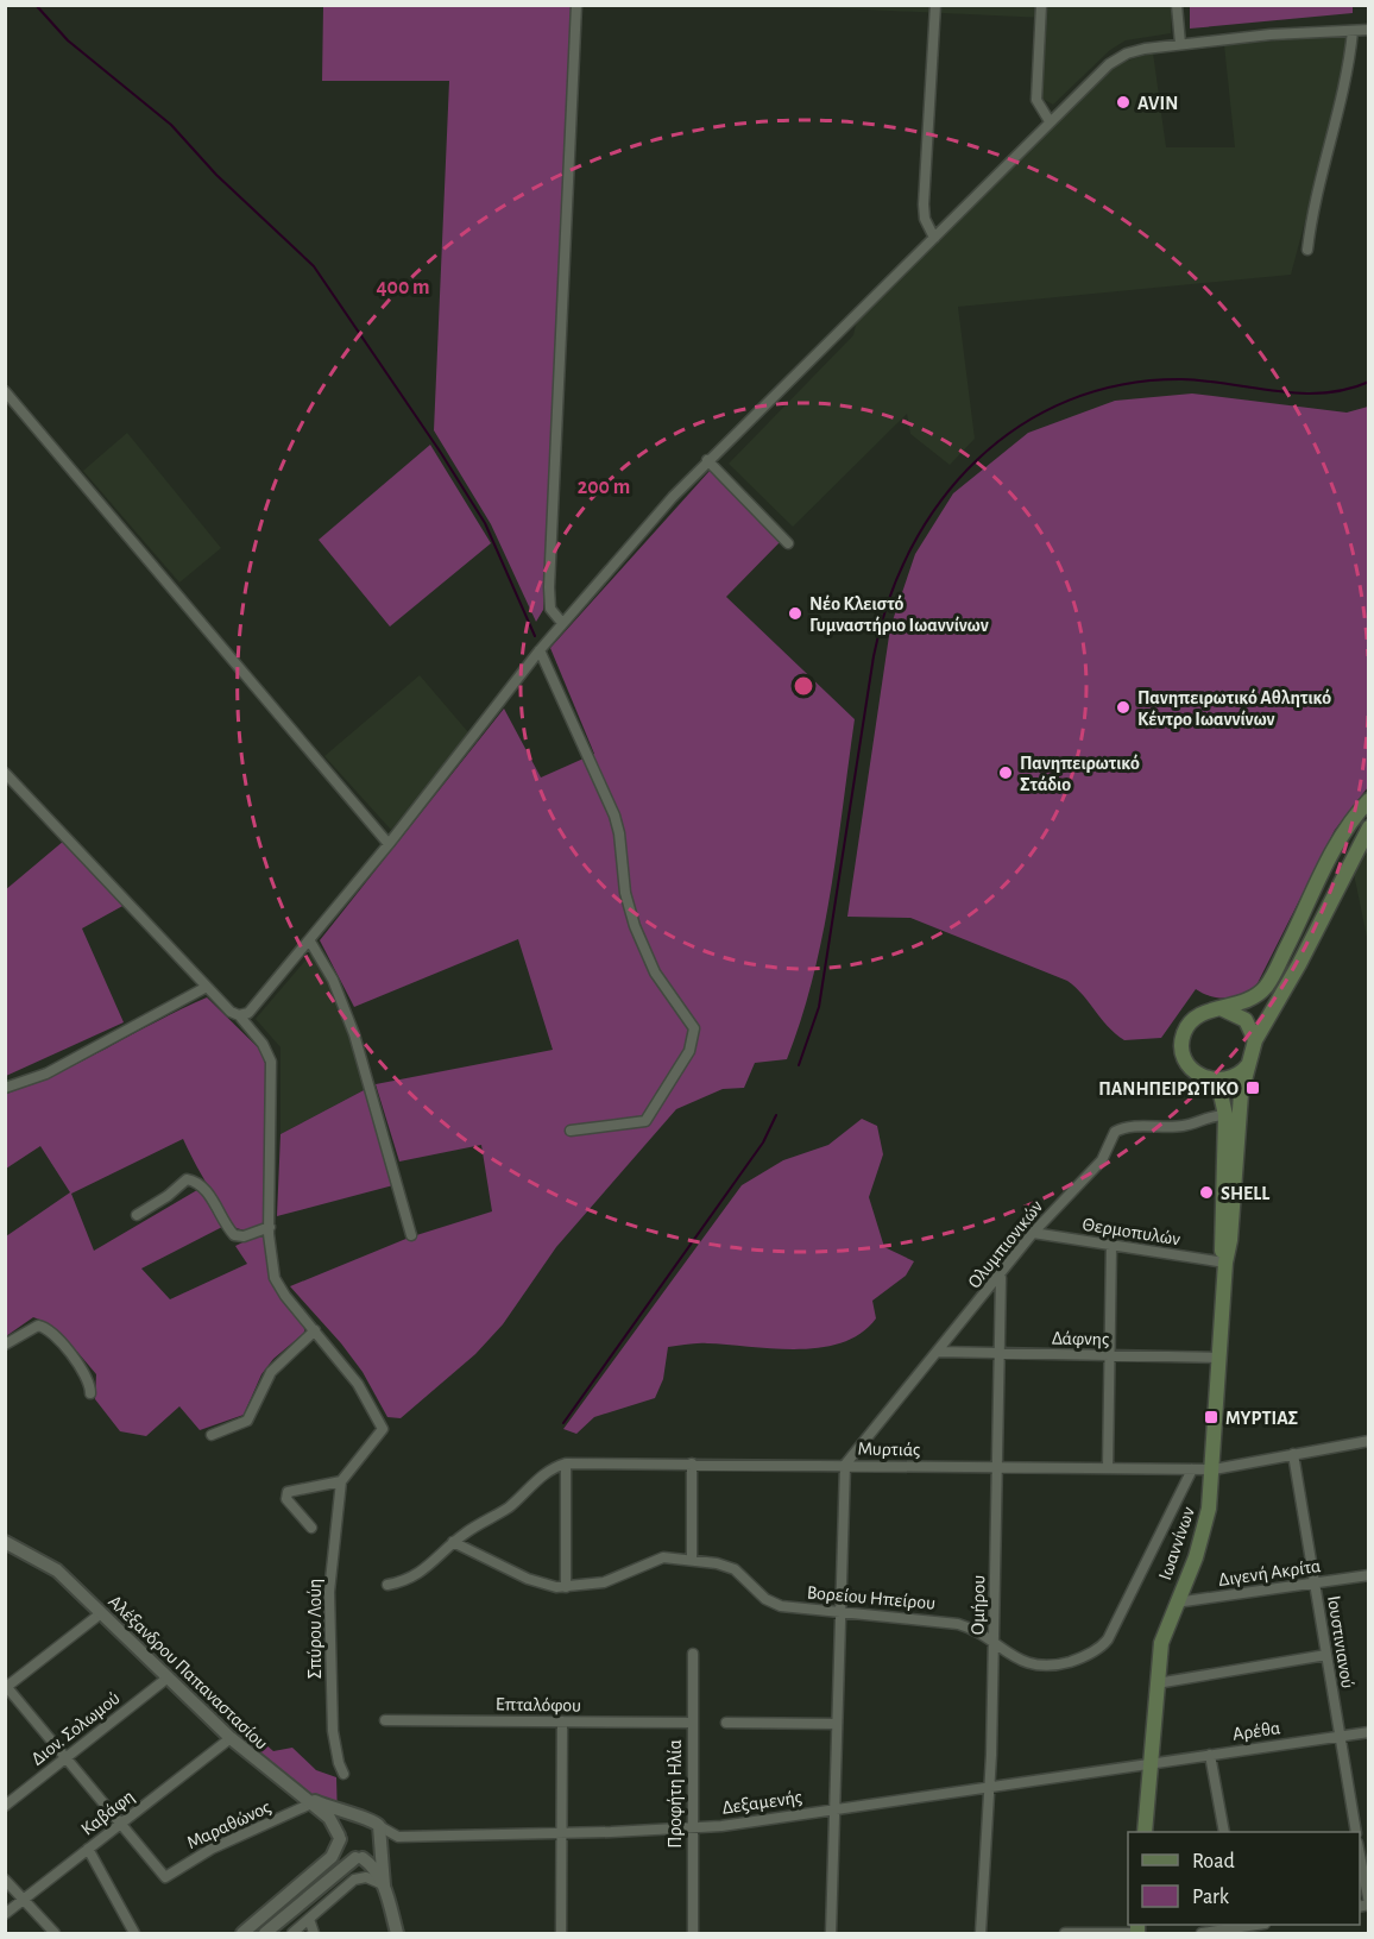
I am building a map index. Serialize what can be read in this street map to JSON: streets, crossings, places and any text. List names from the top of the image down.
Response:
{
  "streets": {
    "main road": ["Ιωαννίνων"],
    "street": [
      "Θερμοπυλών",
      "Ολυμπιονικών",
      "Δάφνης",
      "Μυρτιάς",
      "Διγενή Ακρίτα",
      "Βορείου Ηπείρου",
      "Ομήρου",
      "Σπύρου Λούη",
      "Ιουστινιανού",
      "Αλέξανδρου Παπαναστασίου",
      "Επταλόφου",
      "Διον. Σολωμού",
      "Αρέθα",
      "Προφήτη Ηλία",
      "Δεξαμενής",
      "Καβάφη",
      "Μαραθώνος"
    ]
  },
  "crossings": [
    ["Θερμοπυλών", "Ολυμπιονικών"],
    ["Θερμοπυλών", "Ιωαννίνων"],
    ["Ολυμπιονικών", "Δάφνης"],
    ["Ολυμπιονικών", "Μυρτιάς"],
    ["Ολυμπιονικών", "Ομήρου"],
    ["Δάφνης", "Ιωαννίνων"],
    ["Δάφνης", "Ομήρου"],
    ["Μυρτιάς", "Ιωαννίνων"],
    ["Μυρτιάς", "Βορείου Ηπείρου"],
    ["Μυρτιάς", "Ομήρου"],
    ["Μυρτιάς", "Ιουστινιανού"],
    ["Ιωαννίνων", "Διγενή Ακρίτα"],
    ["Ιωαννίνων", "Αρέθα"],
    ["Ιωαννίνων", "Δεξαμενής"],
    ["Διγενή Ακρίτα", "Ιουστινιανού"],
    ["Βορείου Ηπείρου", "Ομήρου"],
    ["Ομήρου", "Δεξαμενής"],
    ["Ιουστινιανού", "Αρέθα"],
    ["Αλέξανδρου Παπαναστασίου", "Διον. Σολωμού"],
    ["Αλέξανδρου Παπαναστασίου", "Δεξαμενής"],
    ["Αλέξανδρου Παπαναστασίου", "Καβάφη"],
    ["Αλέξανδρου Παπαναστασίου", "Μαραθώνος"],
    ["Επταλόφου", "Προφήτη Ηλία"],
    ["Αρέθα", "Δεξαμενής"],
    ["Προφήτη Ηλία", "Δεξαμενής"],
    ["Καβάφη", "Μαραθώνος"]
  ],
  "places": {
    "other": [
      "AVIN",
      "Νέο Κλειστό Γυμναστήριο Ιωαννίνων",
      "Πανηπειρωτικό Αθλητικό Κέντρο Ιωαννίνων",
      "Πανηπειρωτικό Στάδιο",
      "SHELL"
    ],
    "transit": ["ΠΑΝΗΠΕΙΡΩΤΙΚΟ", "ΜΥΡΤΙΑΣ"]
  },
  "legend": ["Road", "Park"],
  "rings": ["400 m", "200 m"]
}
